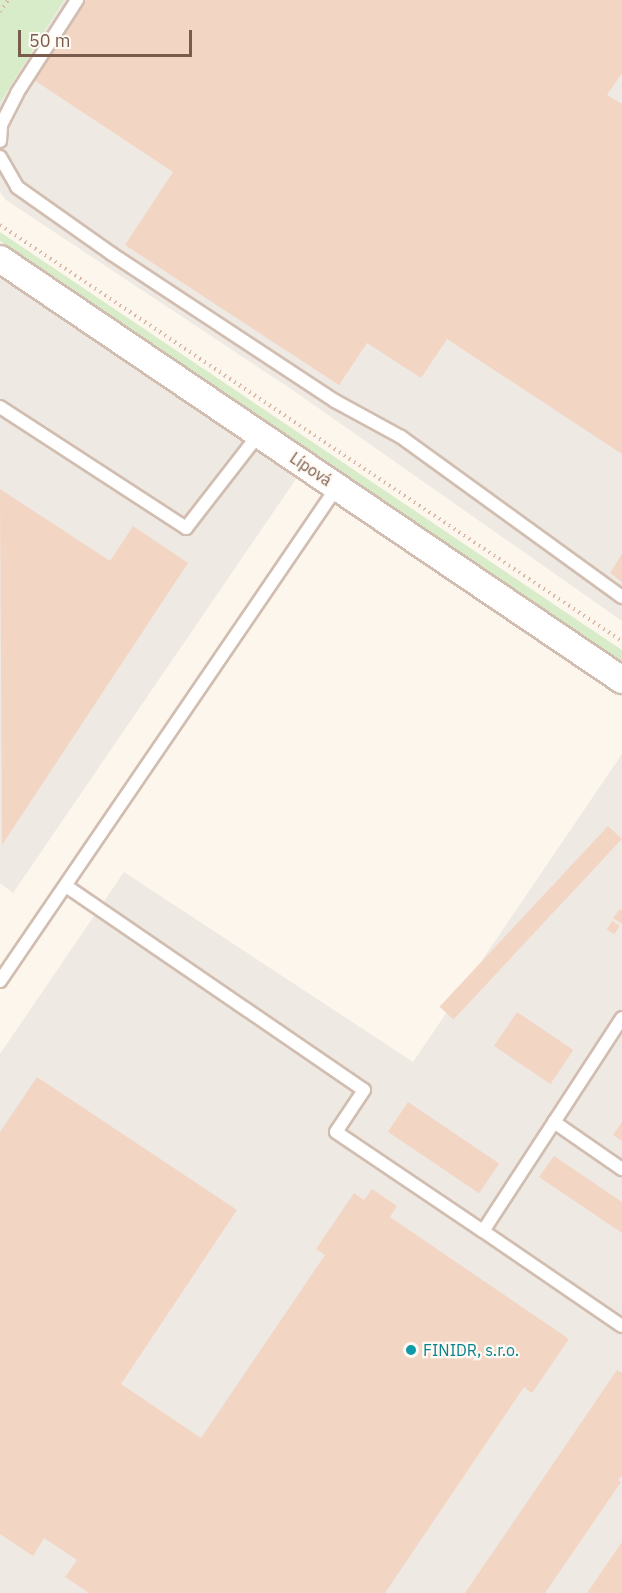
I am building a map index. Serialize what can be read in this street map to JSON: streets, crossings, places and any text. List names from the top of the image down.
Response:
{
  "streets": {
    "street": ["Lípová"]
  },
  "places": ["FINIDR, s.r.o."],
  "scale_bar": "50 m"
}
